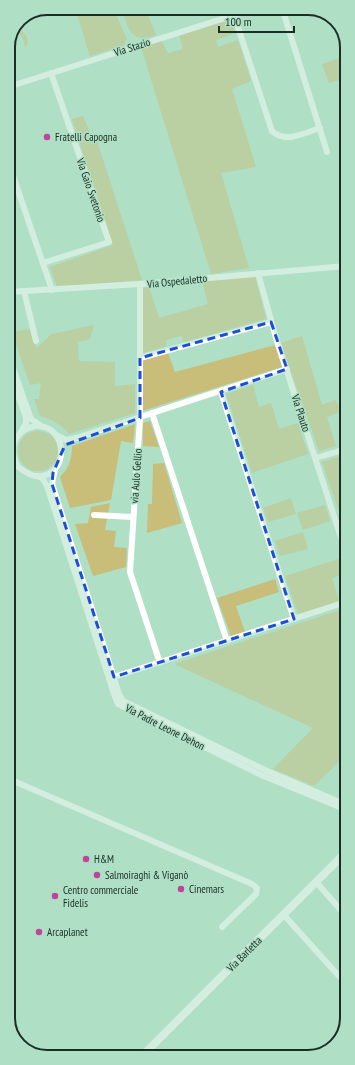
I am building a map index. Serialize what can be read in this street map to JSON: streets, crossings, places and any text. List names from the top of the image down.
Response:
{
  "streets": {
    "main road": ["Via Barletta"],
    "street": [
      "Via Stazio",
      "Via Gaio Svetonio",
      "Via Ospedaletto",
      "Via Plauto",
      "via Aulo Gellio",
      "Via Padre Leone Dehon"
    ]
  },
  "crossings": [
    ["Via Stazio", "Via Gaio Svetonio"],
    ["Via Ospedaletto", "Via Plauto"],
    ["Via Ospedaletto", "via Aulo Gellio"]
  ],
  "places": [
    "Fratelli Capogna",
    "H&M",
    "Salmoiraghi & Viganò",
    "Cinemars",
    "Centro commerciale Fidelis",
    "Arcaplanet"
  ],
  "scale_bar": "100 m"
}
